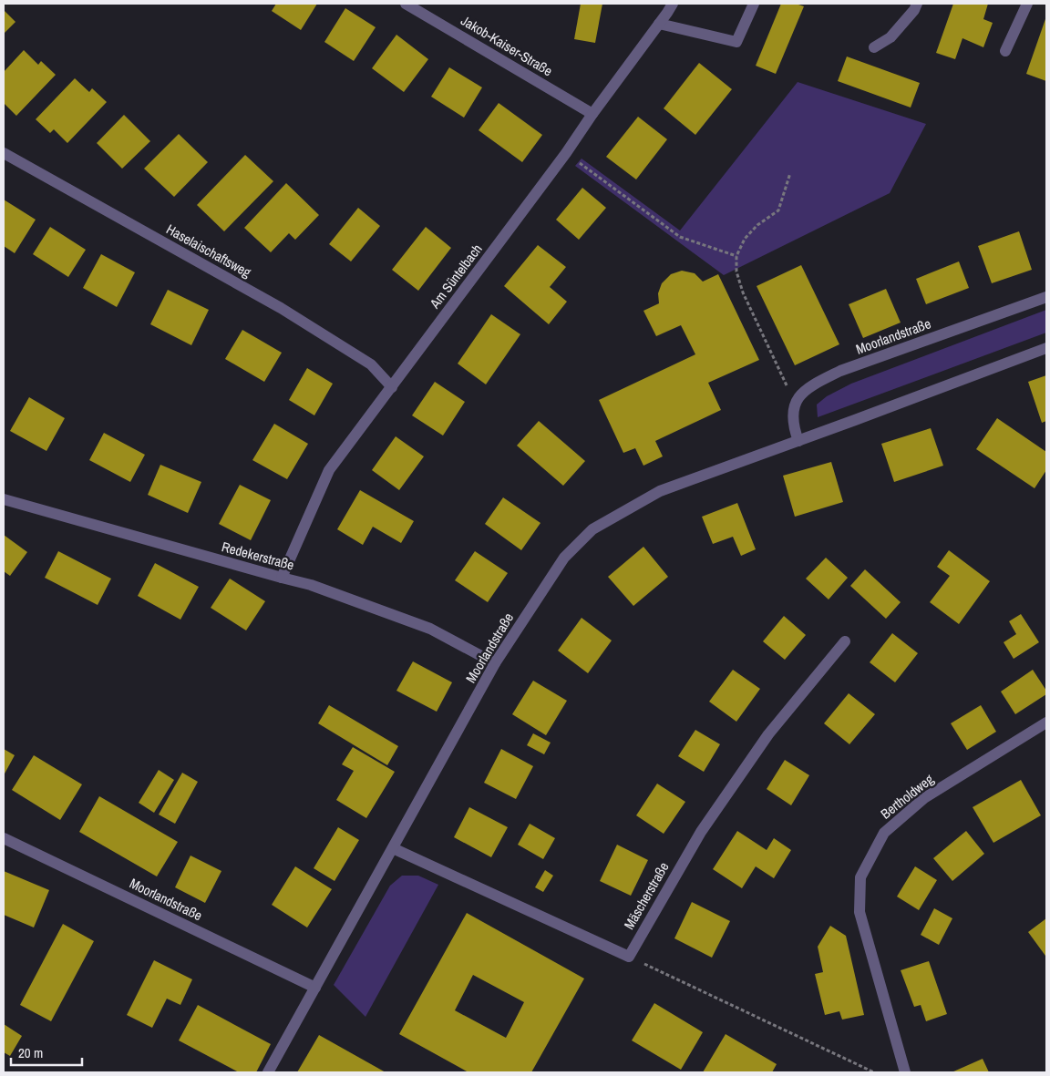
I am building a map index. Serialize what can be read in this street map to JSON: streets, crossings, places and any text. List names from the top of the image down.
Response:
{
  "streets": {
    "street": [
      "Jakob-Kaiser-Straße",
      "Haselaischaftsweg",
      "Am Süntelbach",
      "Moorlandstraße",
      "Redekerstraße",
      "Bertholdweg",
      "Mäscherstraße"
    ]
  },
  "crossings": [
    ["Jakob-Kaiser-Straße", "Am Süntelbach"],
    ["Haselaischaftsweg", "Am Süntelbach"],
    ["Am Süntelbach", "Redekerstraße"],
    ["Moorlandstraße", "Redekerstraße"]
  ],
  "scale_bar": "20 m"
}
